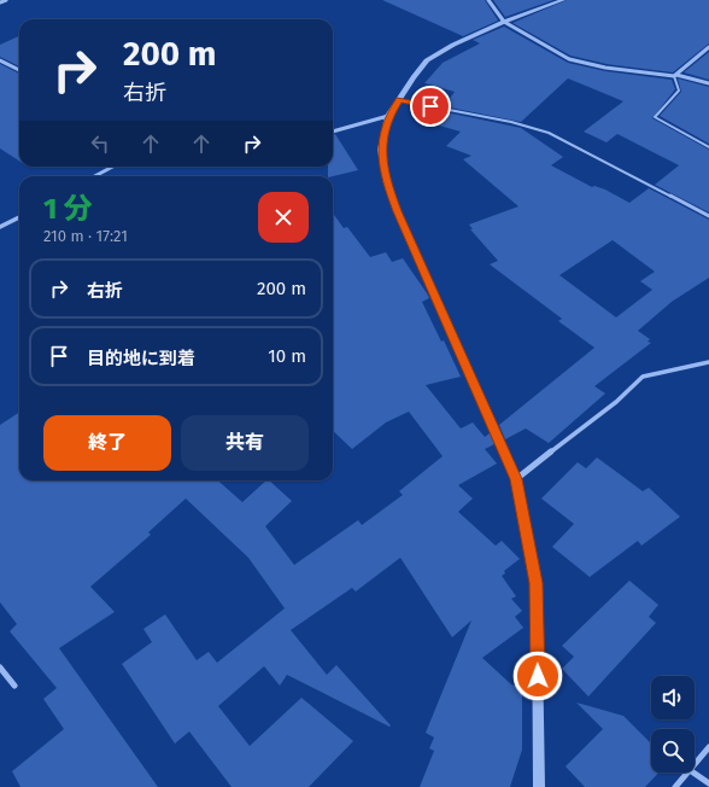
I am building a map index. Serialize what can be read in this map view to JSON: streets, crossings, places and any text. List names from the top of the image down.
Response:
{
  "page": {
    "turn": ["200 m", "右折"],
    "heading": ["1 分", "210 m · 17:21"],
    "list": [
      {
        "name": "右折",
        "value": "200 m"
      },
      {
        "name": "目的地に到着",
        "value": "10 m"
      }
    ],
    "buttons": ["終了", "共有"]
  }
}
